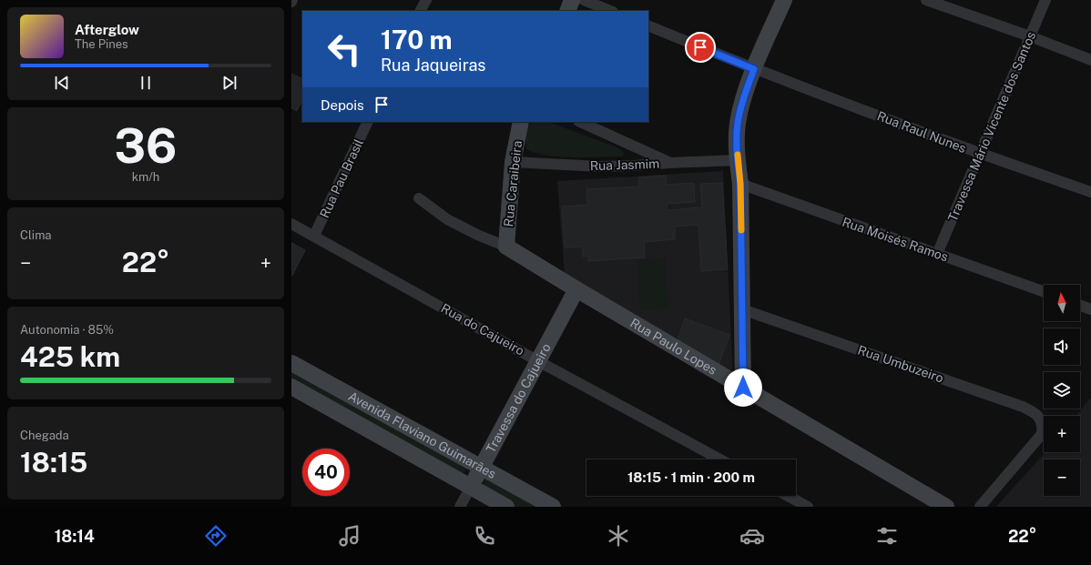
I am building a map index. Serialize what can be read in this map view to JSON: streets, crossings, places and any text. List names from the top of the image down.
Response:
{
  "streets": {
    "street": [
      "Travessa Mário Vicente dos Santos",
      "Rua Raul Nunes",
      "Rua Jasmim",
      "Rua Pau Brasil",
      "Rua Caraibeira",
      "Rua Moisés Ramos",
      "Rua do Cajueiro",
      "Rua Paulo Lopes",
      "Rua Umbuzeiro",
      "Travessa do Cajueiro",
      "Avenida Flaviano Guimarães"
    ]
  },
  "crossings": [
    ["Travessa Mário Vicente dos Santos", "Rua Raul Nunes"],
    ["Travessa Mário Vicente dos Santos", "Rua Moisés Ramos"],
    ["Rua Jasmim", "Rua Caraibeira"],
    ["Rua Pau Brasil", "Rua do Cajueiro"],
    ["Rua Caraibeira", "Rua Paulo Lopes"],
    ["Rua do Cajueiro", "Travessa do Cajueiro"],
    ["Rua Paulo Lopes", "Travessa do Cajueiro"],
    ["Travessa do Cajueiro", "Avenida Flaviano Guimarães"]
  ],
  "north": "top",
  "page": {
    "turn": ["170 m", "Rua Jaqueiras"],
    "song": ["Afterglow", "The Pines"],
    "then": "Depois",
    "tile": [
      ["36", "km/h"],
      "Clima",
      ["Autonomia · 85%", "425 km"],
      ["Chegada", "18:15"]
    ],
    "heat": ["−", "22°", "+"],
    "map_buttons": ["+", "−"],
    "limit": "40",
    "trip": "18:15 · 1 min · 200 m",
    "tabs": ["18:14", "22°"]
  }
}
